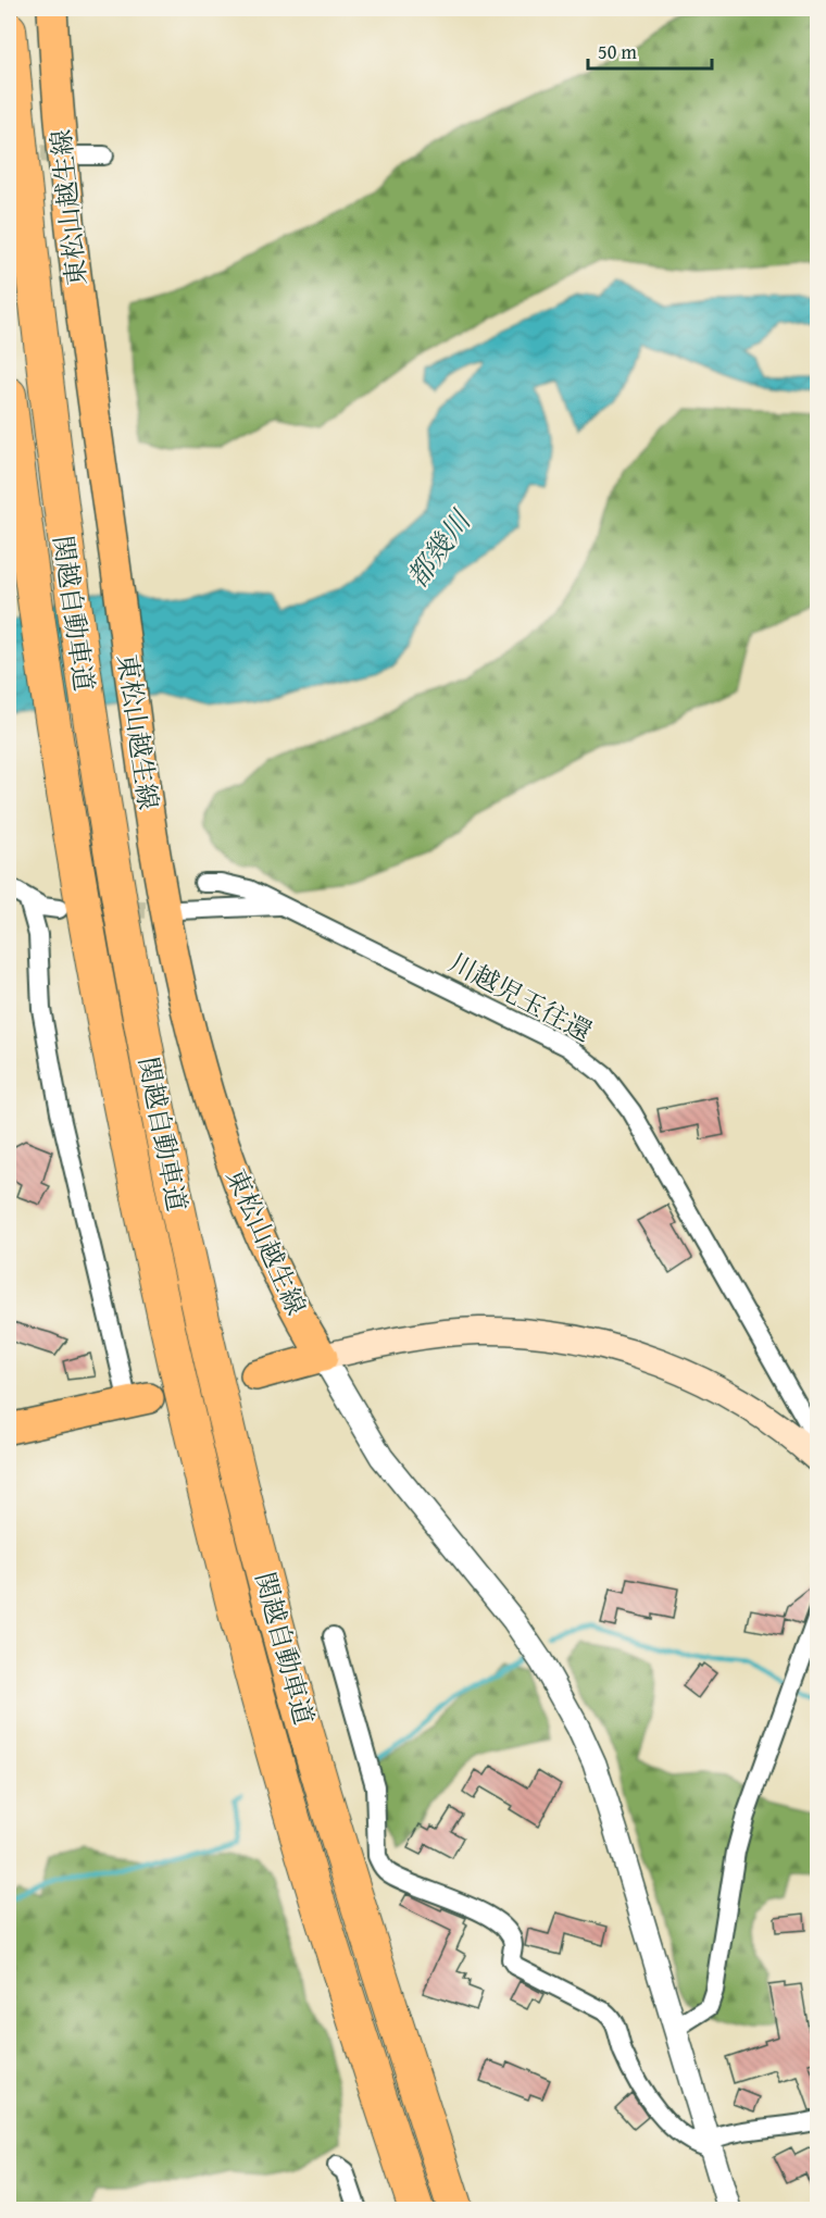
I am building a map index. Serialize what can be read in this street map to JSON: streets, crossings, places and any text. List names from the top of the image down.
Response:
{
  "streets": {
    "highway": ["関越自動車道"],
    "main road": ["東松山越生線"],
    "street": ["川越児玉往還"]
  },
  "water": ["都幾川"],
  "scale_bar": "50 m"
}
